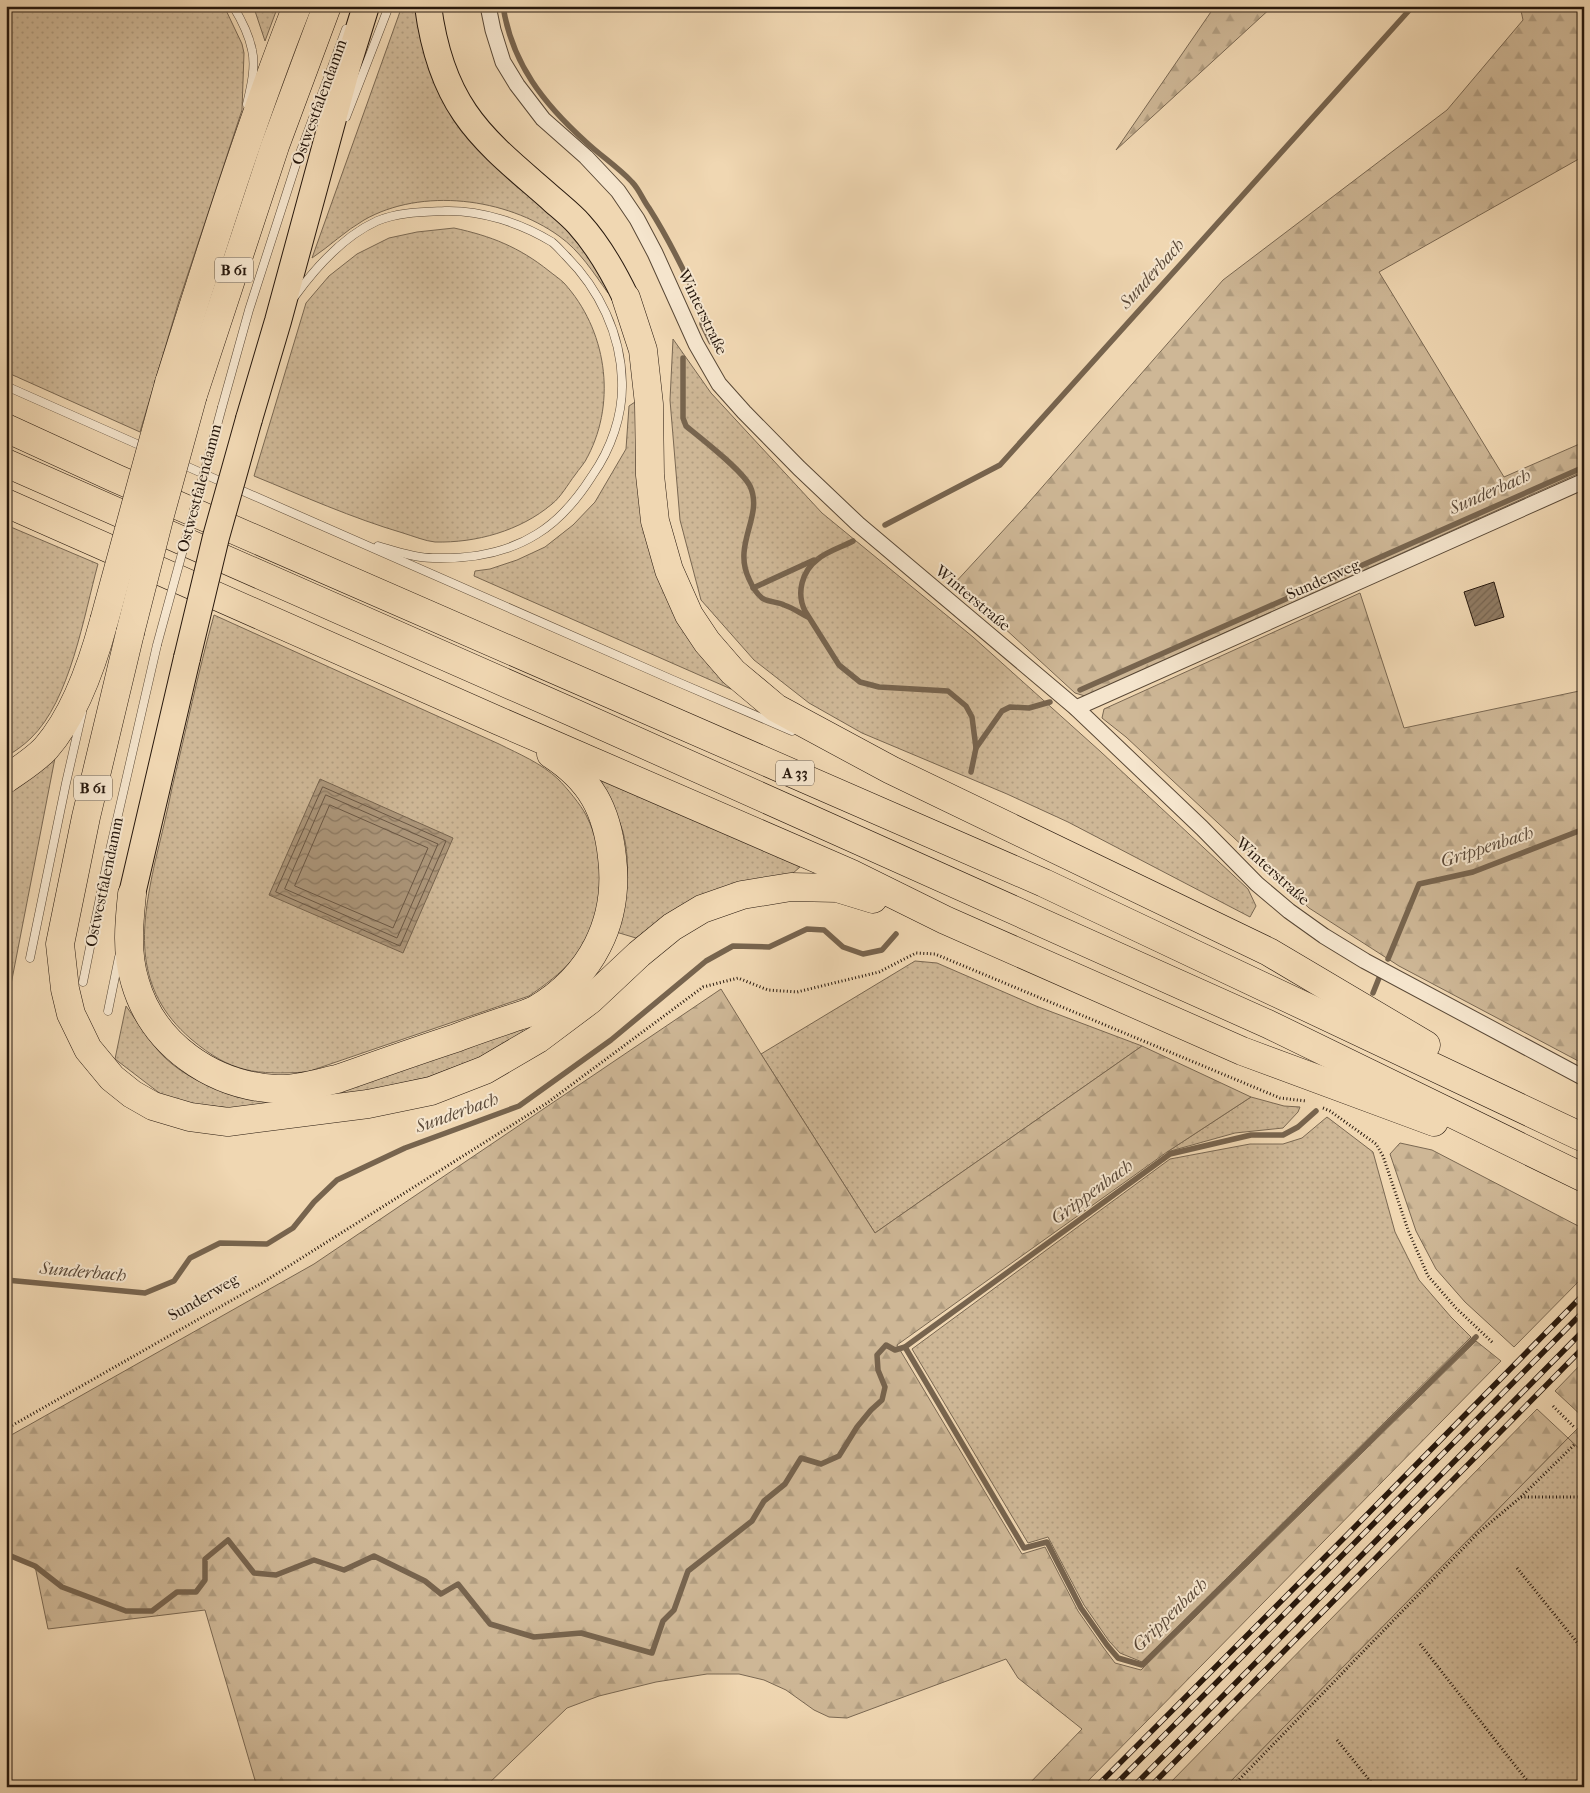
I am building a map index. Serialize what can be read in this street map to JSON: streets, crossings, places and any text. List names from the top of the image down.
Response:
{
  "streets": {
    "highway": ["Ostwestfalendamm", "B 61", "A 33"],
    "street": ["Winterstraße", "Sunderweg"]
  },
  "crossings": [
    ["Winterstraße", "Sunderweg"]
  ],
  "water": ["Sunderbach", "Grippenbach"]
}
